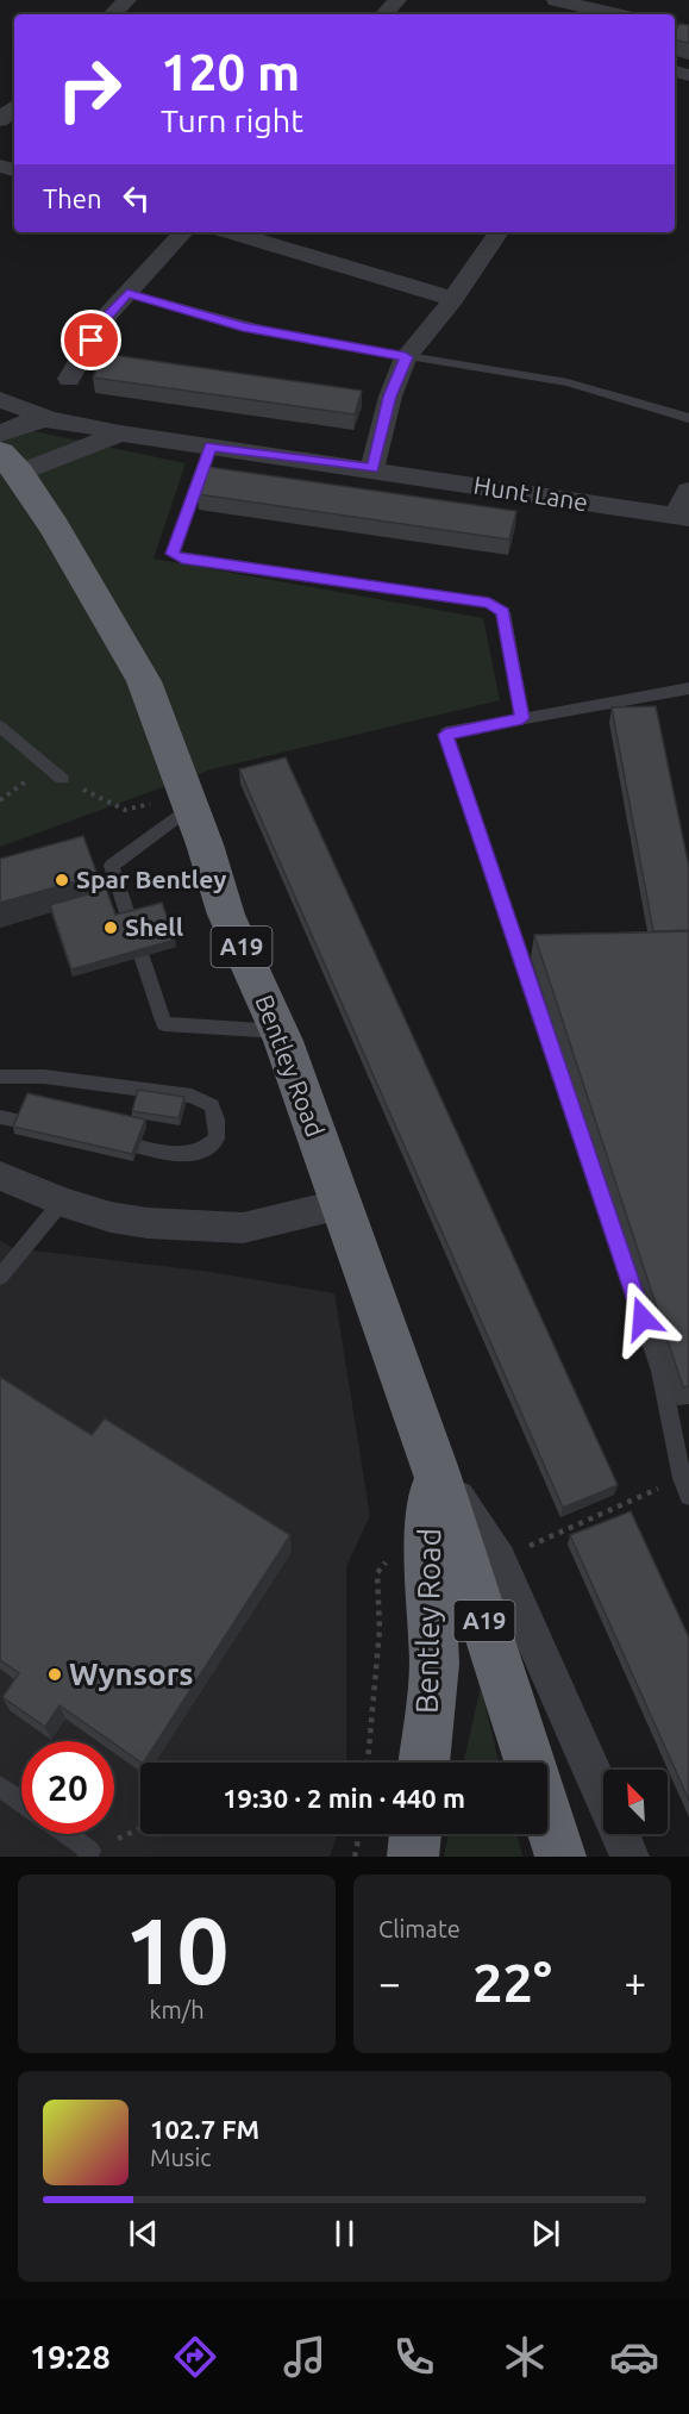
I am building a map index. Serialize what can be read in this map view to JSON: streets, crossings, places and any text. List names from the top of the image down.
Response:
{
  "streets": {
    "highway": ["A19", "Bentley Road"],
    "street": ["Hunt Lane"]
  },
  "places": ["Spar Bentley", "Shell", "Wynsors"],
  "north": "top left",
  "page": {
    "turn": ["120 m", "Turn right"],
    "then": "Then",
    "limit": "20",
    "trip": "19:30 · 2 min · 440 m",
    "tile": [
      ["10", "km/h"],
      "Climate"
    ],
    "heat": ["−", "22°", "+"],
    "song": ["102.7 FM", "Music"],
    "tabs": "19:28"
  }
}
